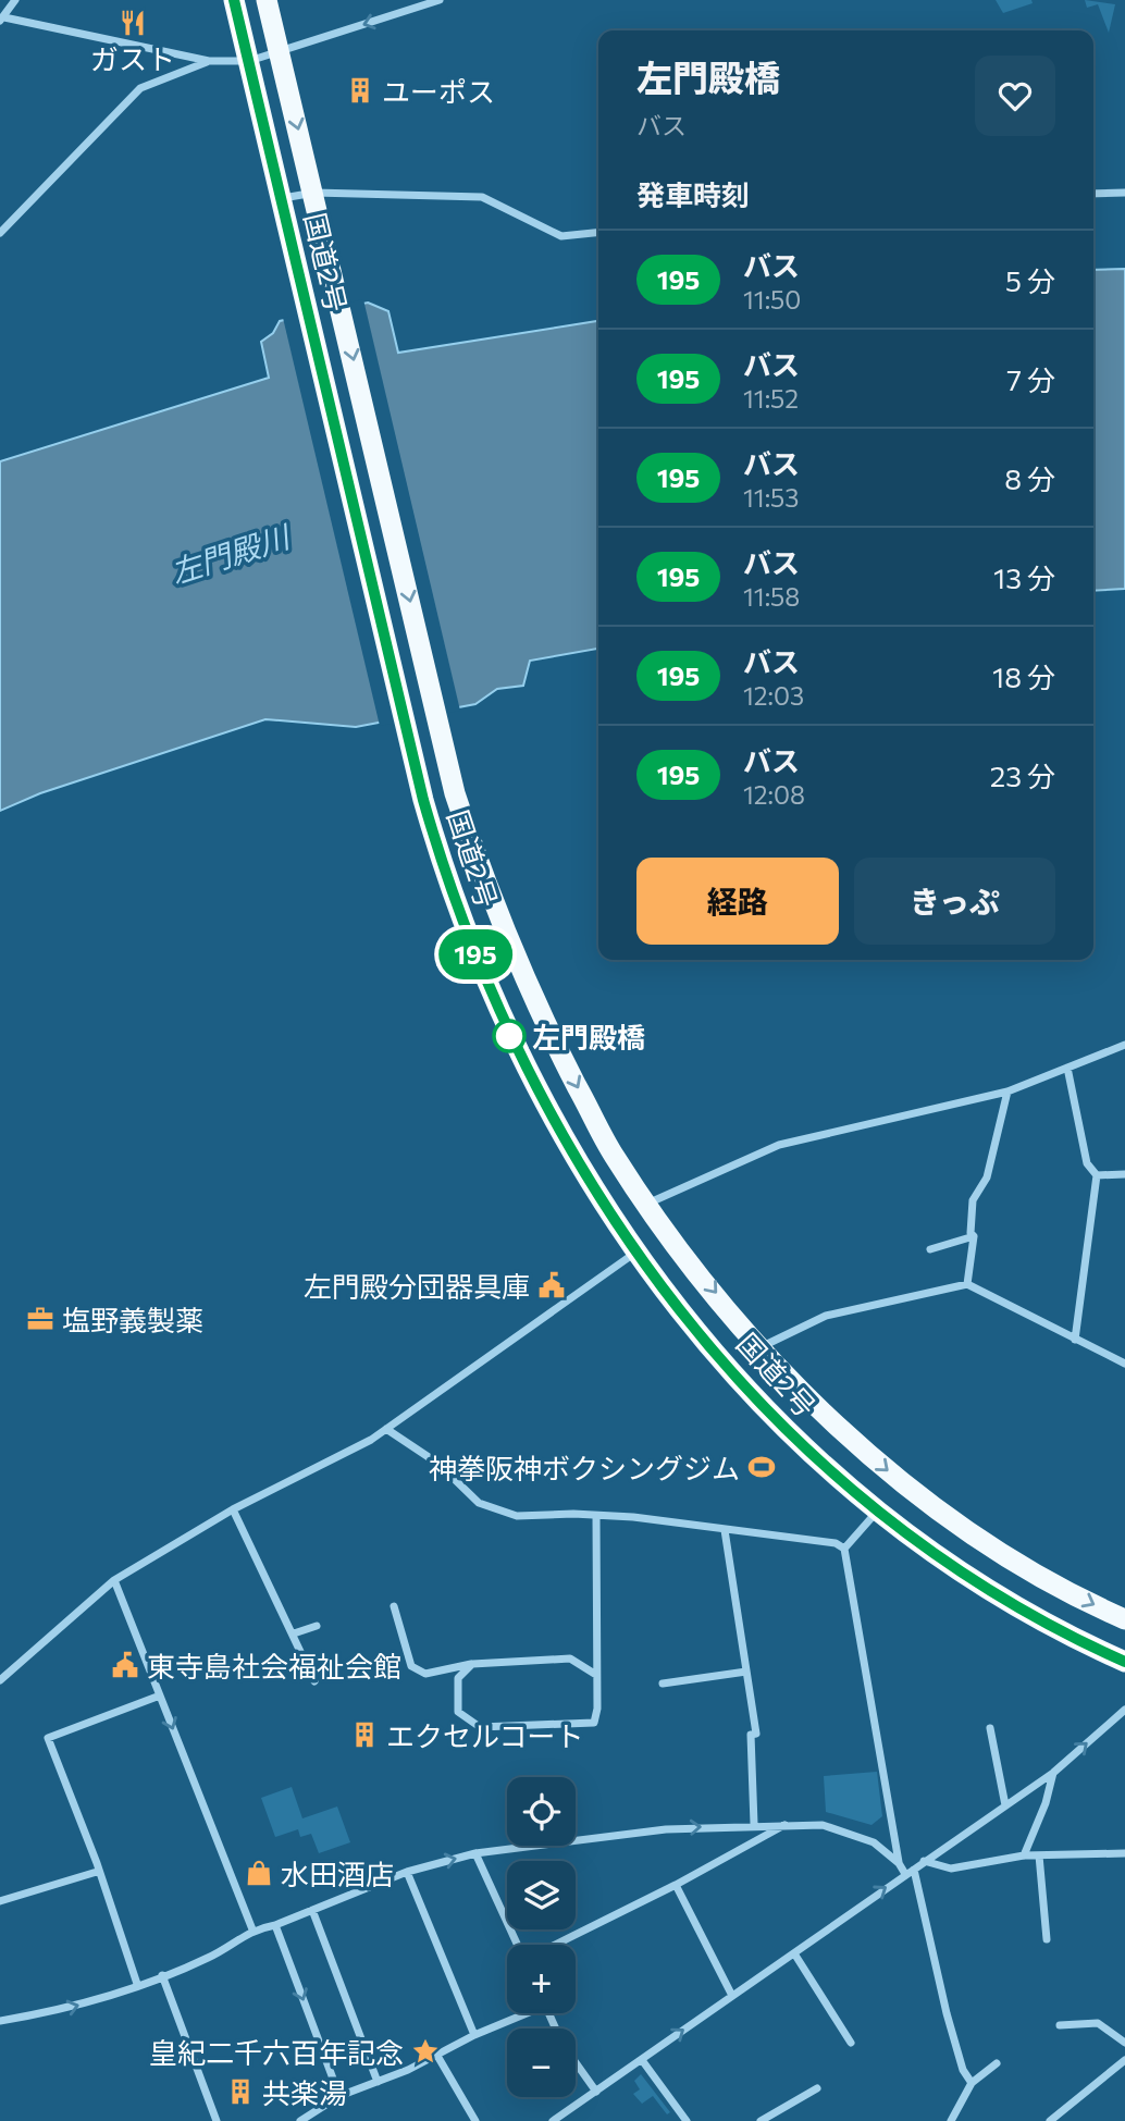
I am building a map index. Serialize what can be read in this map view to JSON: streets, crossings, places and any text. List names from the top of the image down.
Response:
{
  "streets": {
    "highway": ["国道2号"]
  },
  "water": ["左門殿川"],
  "places": {
    "restaurant": ["ガスト"],
    "building": ["ユーポス", "エクセルコート", "共楽湯"],
    "other": ["左門殿橋"],
    "public building": ["左門殿分団器具庫", "東寺島社会福祉会館"],
    "office": ["塩野義製薬"],
    "sports": ["神拳阪神ボクシングジム"],
    "shop": ["水田酒店"],
    "place": ["皇紀二千六百年記念"]
  },
  "lines": ["bus line 195"],
  "page": {
    "on_map": "195",
    "heading": [
      ["左門殿橋", "バス"],
      "発車時刻"
    ],
    "list": [
      {
        "mark": "195",
        "name": "バス",
        "note": "11:50",
        "value": "5 分"
      },
      {
        "mark": "195",
        "name": "バス",
        "note": "11:52",
        "value": "7 分"
      },
      {
        "mark": "195",
        "name": "バス",
        "note": "11:53",
        "value": "8 分"
      },
      {
        "mark": "195",
        "name": "バス",
        "note": "11:58",
        "value": "13 分"
      },
      {
        "mark": "195",
        "name": "バス",
        "note": "12:03",
        "value": "18 分"
      },
      {
        "mark": "195",
        "name": "バス",
        "note": "12:08",
        "value": "23 分"
      }
    ],
    "buttons": ["経路", "きっぷ"],
    "map_buttons": ["+", "−"]
  }
}
